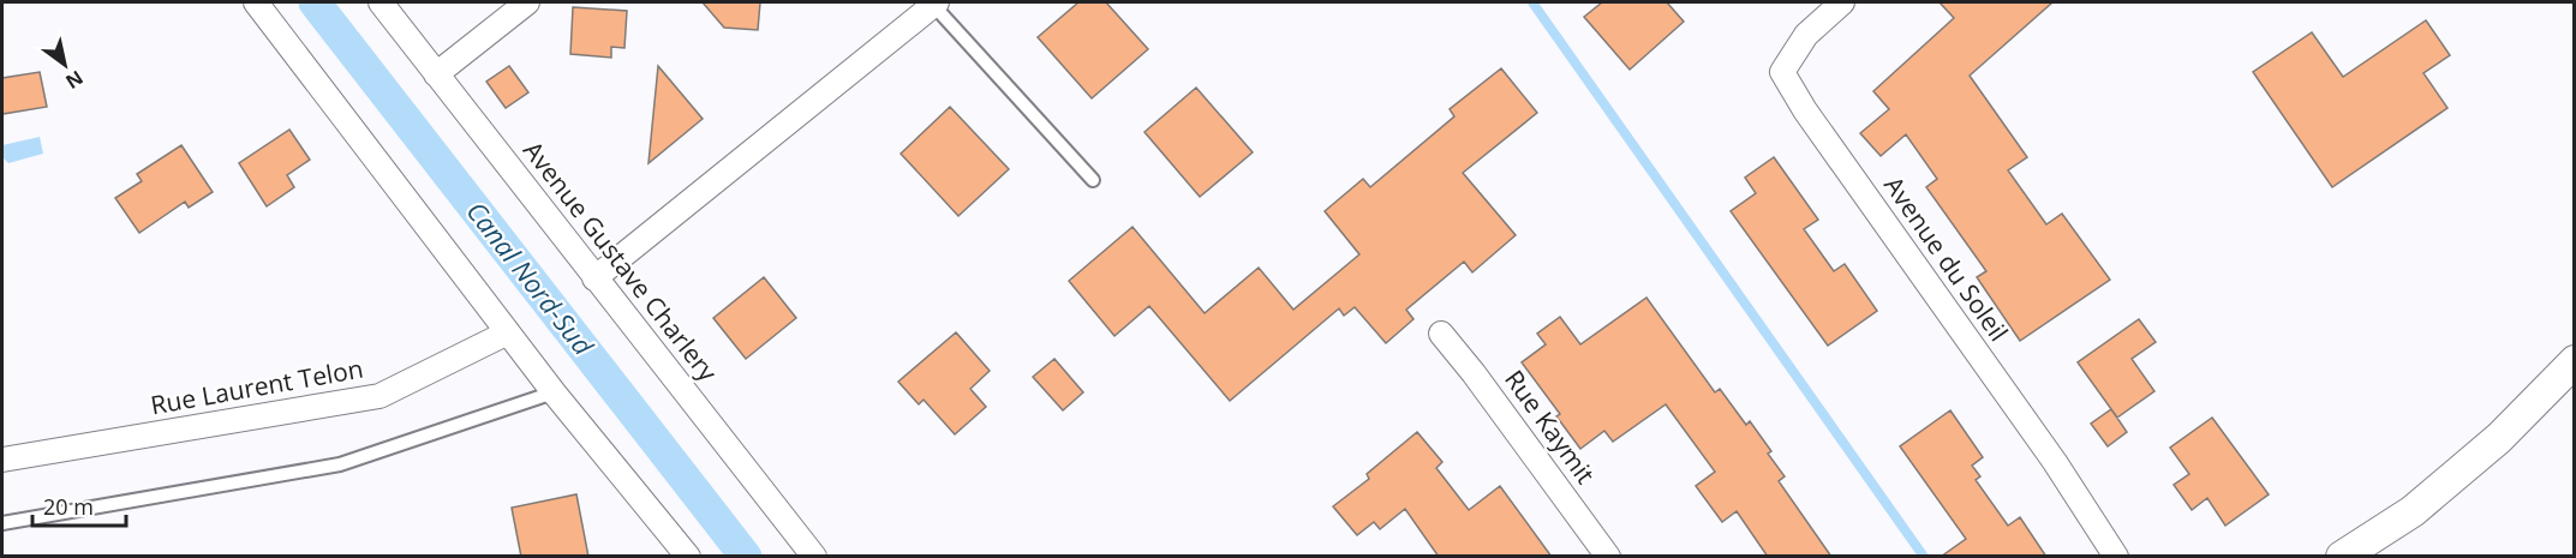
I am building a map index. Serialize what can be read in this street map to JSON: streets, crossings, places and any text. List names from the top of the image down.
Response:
{
  "streets": {
    "street": [
      "Avenue du Soleil",
      "Avenue Gustave Charlery",
      "Rue Laurent Telon",
      "Rue Kaymit"
    ]
  },
  "water": ["Canal Nord-Sud"],
  "scale_bar": "20 m",
  "north": "bottom right"
}
